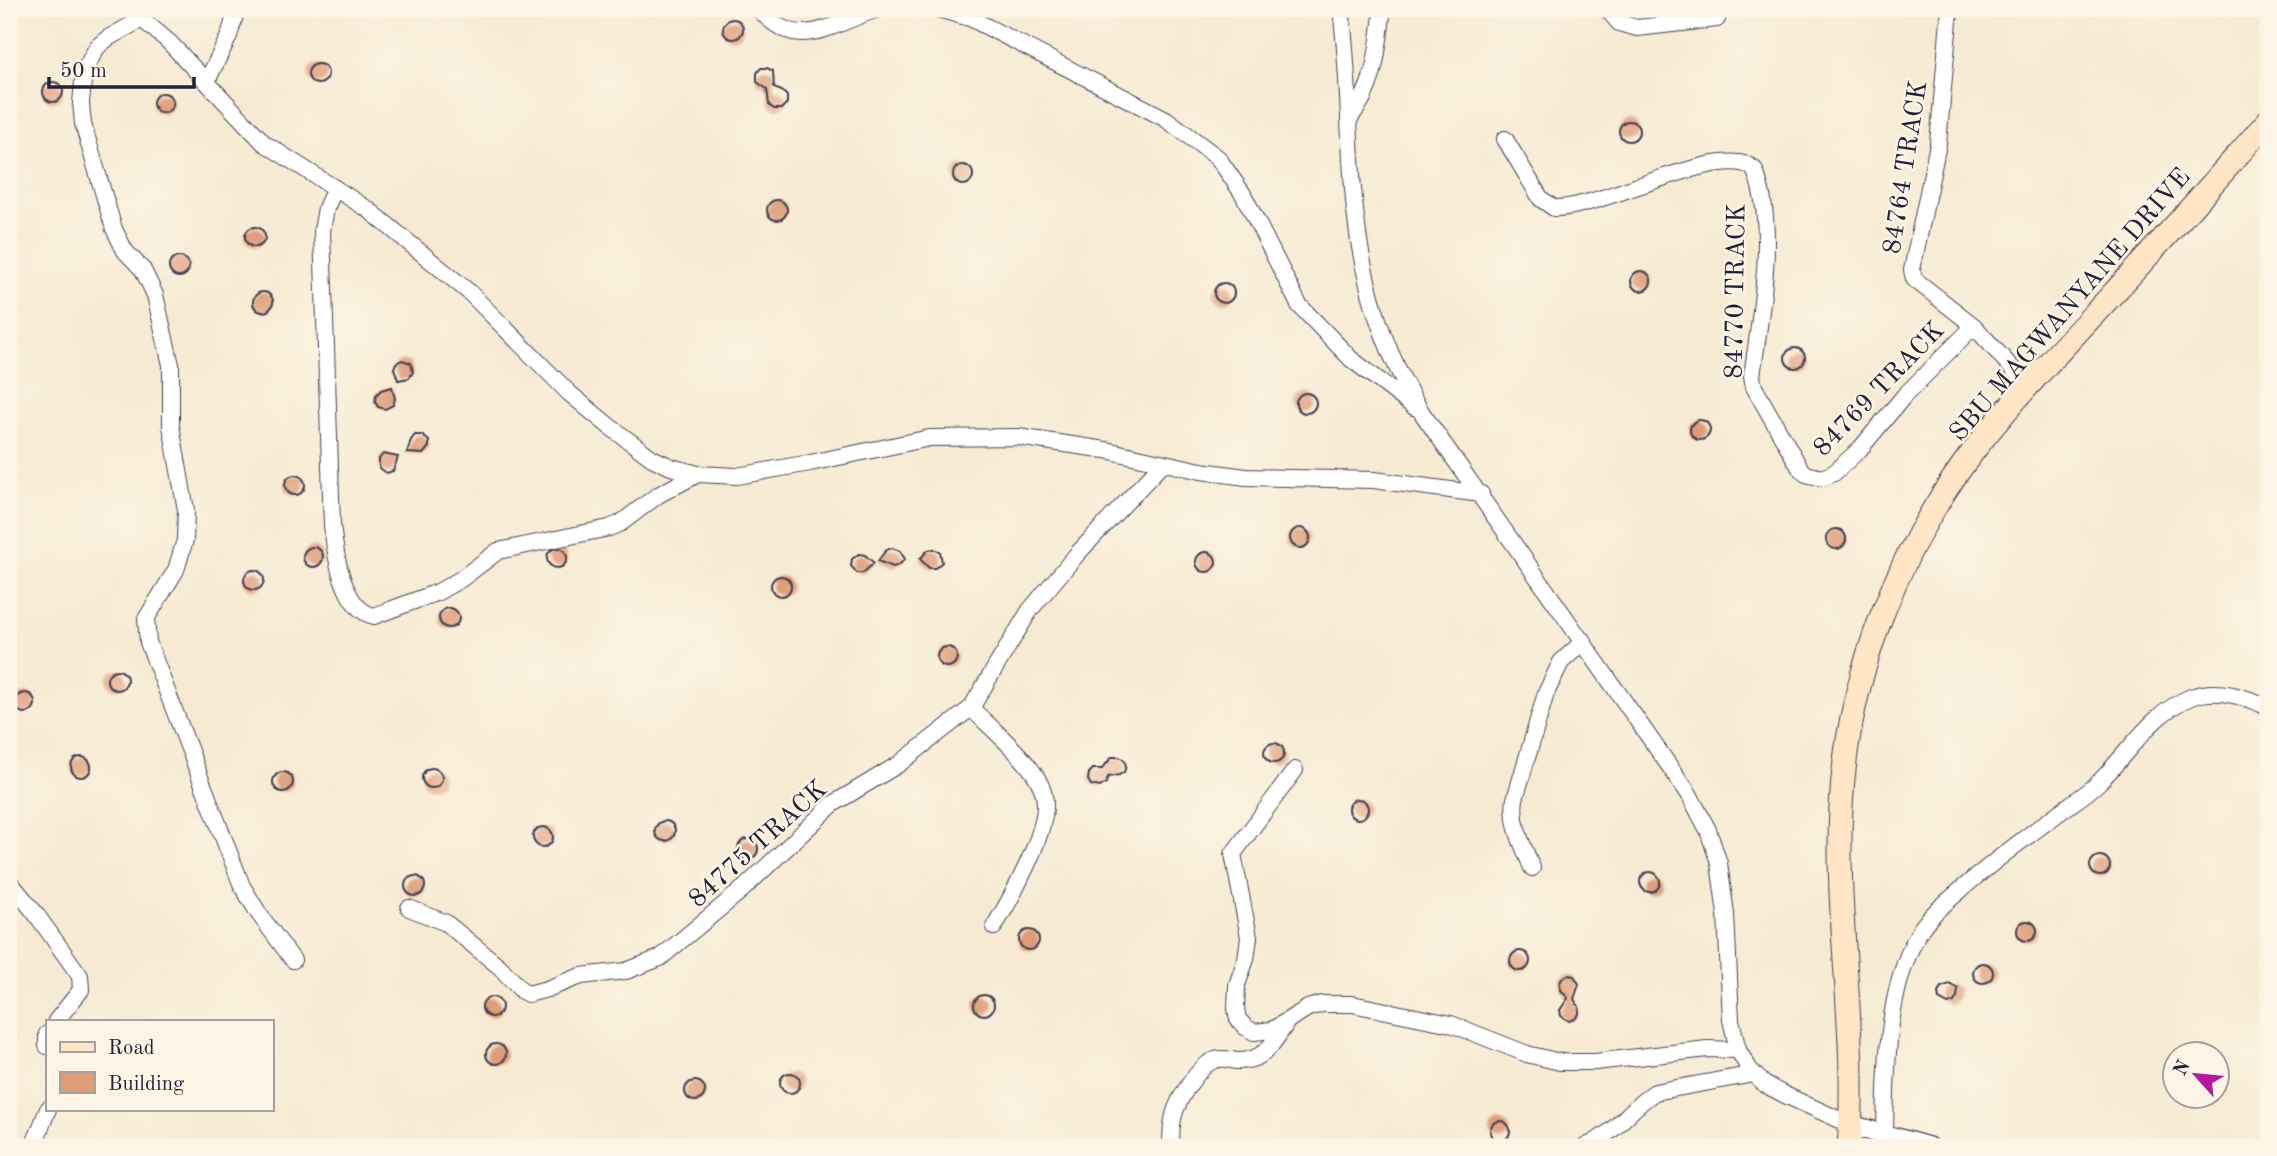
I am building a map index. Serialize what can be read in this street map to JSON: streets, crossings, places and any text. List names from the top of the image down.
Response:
{
  "streets": {
    "main road": ["SBU MAGWANYANE DRIVE"],
    "street": [
      "84764 TRACK",
      "84770 TRACK",
      "84769 TRACK",
      "84775 TRACK"
    ]
  },
  "crossings": [
    ["84764 TRACK", "84769 TRACK"],
    ["84770 TRACK", "84769 TRACK"],
    ["SBU MAGWANYANE DRIVE", "84769 TRACK"]
  ],
  "legend": ["Road", "Building"],
  "scale_bar": "50 m",
  "north": "top left"
}
